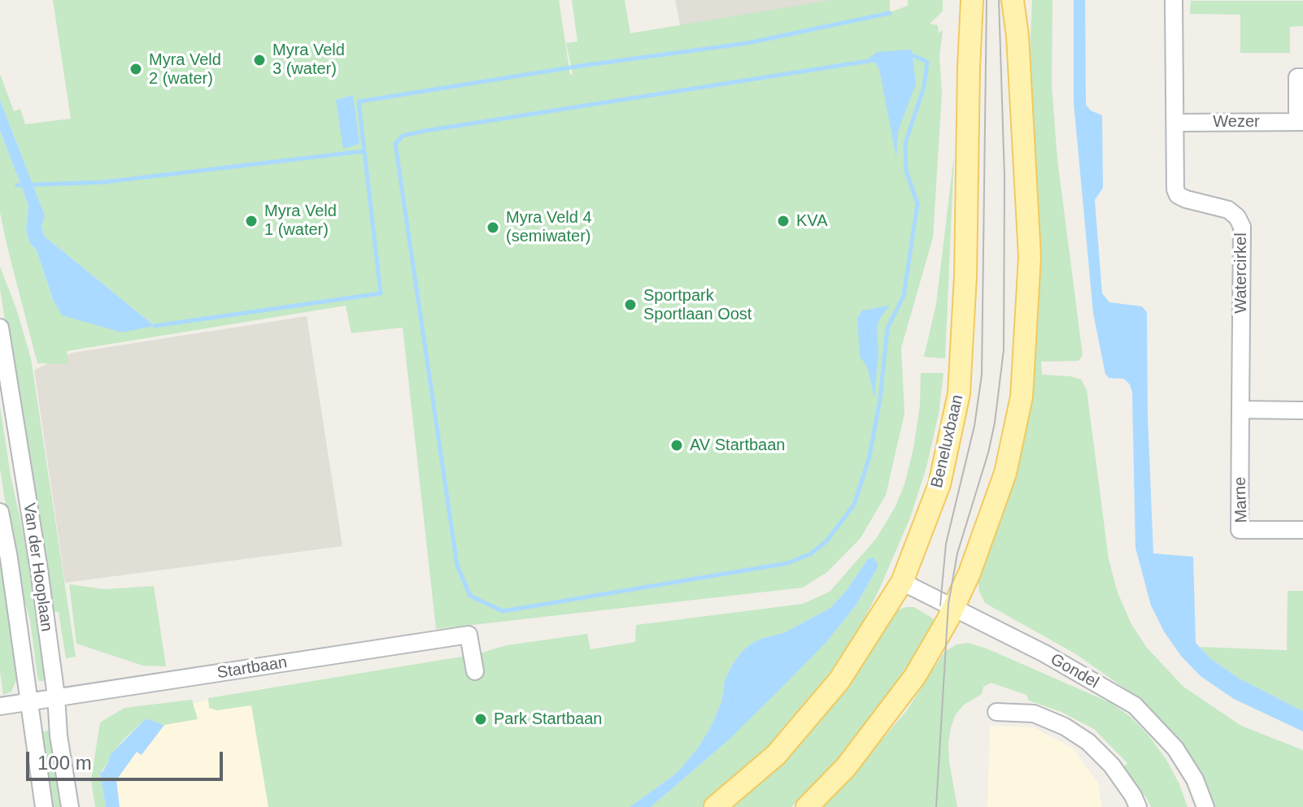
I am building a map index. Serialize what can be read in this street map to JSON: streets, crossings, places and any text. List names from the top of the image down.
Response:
{
  "streets": {
    "main road": ["Beneluxbaan"],
    "street": [
      "Wezer",
      "Watercirkel",
      "Marne",
      "Van der Hooplaan",
      "Startbaan",
      "Gondel"
    ]
  },
  "crossings": [
    ["Wezer", "Watercirkel"],
    ["Watercirkel", "Marne"],
    ["Beneluxbaan", "Gondel"],
    ["Van der Hooplaan", "Startbaan"]
  ],
  "places": [
    "Myra Veld 3 (water)",
    "Myra Veld 2 (water)",
    "Myra Veld 1 (water)",
    "KVA",
    "Myra Veld 4 (semiwater)",
    "Sportpark Sportlaan Oost",
    "AV Startbaan",
    "Park Startbaan"
  ],
  "scale_bar": "100 m"
}
